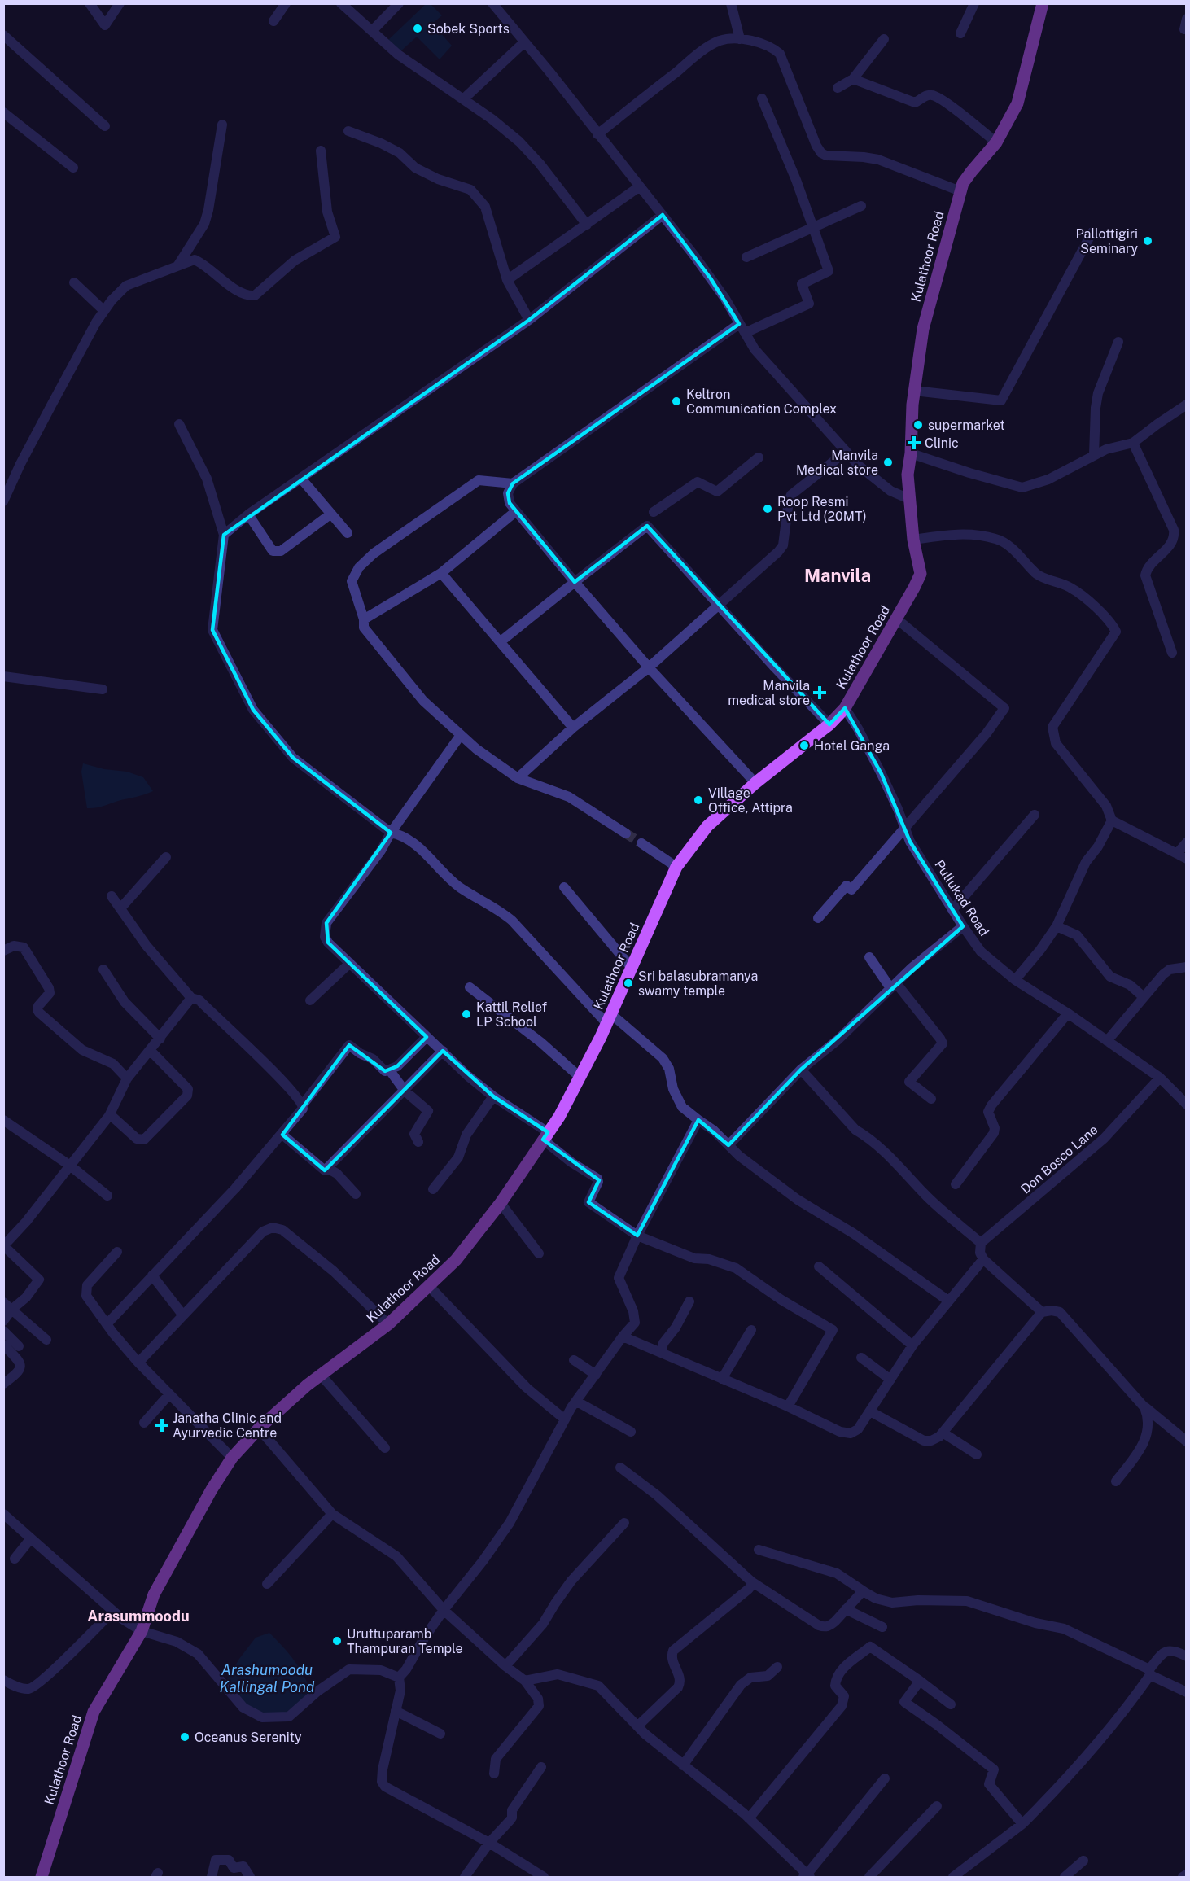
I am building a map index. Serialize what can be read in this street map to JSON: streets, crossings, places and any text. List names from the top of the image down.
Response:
{
  "streets": {
    "main road": ["Kulathoor Road"],
    "street": ["Pullukad Road", "Don Bosco Lane"]
  },
  "crossings": [
    ["Kulathoor Road", "Pullukad Road"],
    ["Pullukad Road", "Don Bosco Lane"]
  ],
  "districts": ["Manvila", "Arasummoodu"],
  "water": ["Arashumoodu Kallingal Pond"],
  "places": {
    "other": [
      "Sobek Sports",
      "Pallottigiri Seminary",
      "Keltron Communication Complex",
      "supermarket",
      "Manvila Medical store",
      "Roop Resmi Pvt Ltd (20MT)",
      "Hotel Ganga",
      "Village Office, Attipra",
      "Sri balasubramanya swamy temple",
      "Kattil Relief LP School",
      "Uruttuparamb Thampuran Temple",
      "Oceanus Serenity"
    ],
    "health": ["Clinic", "Manvila medical store", "Janatha Clinic and Ayurvedic Centre"]
  }
}
